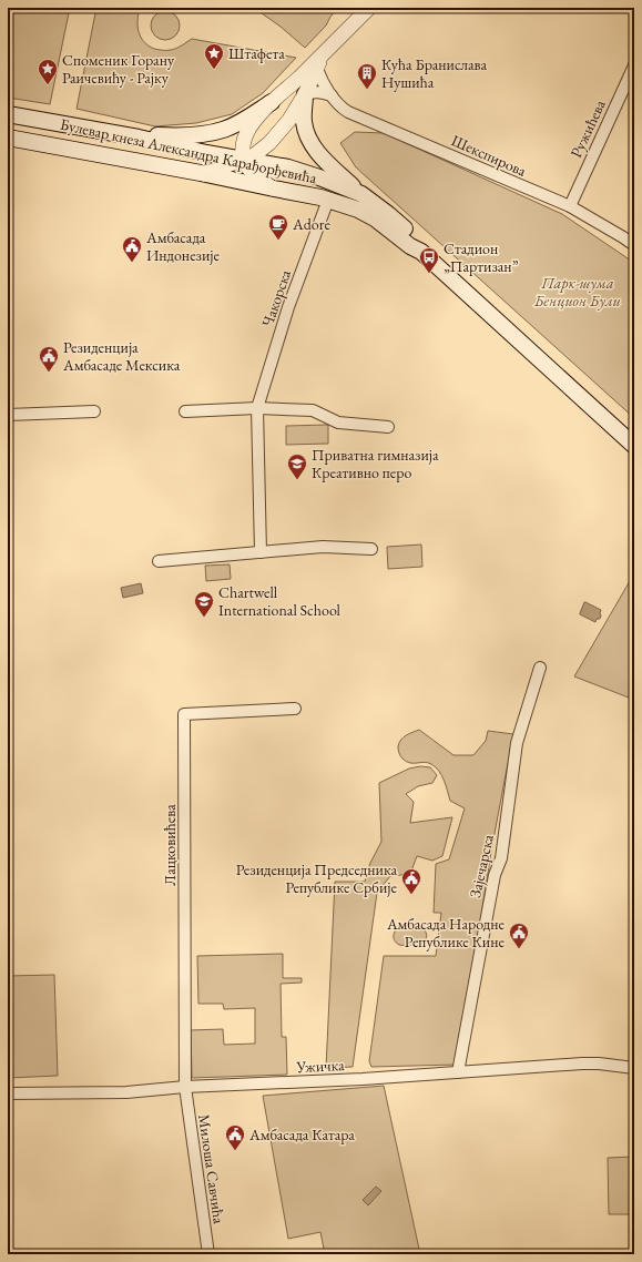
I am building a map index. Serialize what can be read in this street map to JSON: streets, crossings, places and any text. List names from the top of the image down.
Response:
{
  "streets": {
    "main road": ["Булевар кнеза Александра Карађорђевића"],
    "street": [
      "Ружићева",
      "Шекспирова",
      "Чакорска",
      "Лацковићева",
      "Зајечарска",
      "Ужичка",
      "Милоша Савчића"
    ]
  },
  "crossings": [
    ["Ружићева", "Шекспирова"],
    ["Булевар кнеза Александра Карађорђевића", "Чакорска"],
    ["Лацковићева", "Ужичка"],
    ["Лацковићева", "Милоша Савчића"],
    ["Зајечарска", "Ужичка"],
    ["Ужичка", "Милоша Савчића"]
  ],
  "parks": ["Парк-шума Бенцион Були"],
  "places": {
    "place": ["Штафета", "Споменик Горану Раичевићу - Рајку"],
    "building": ["Кућа Бранислава Нушића"],
    "cafe": ["Adore"],
    "public building": [
      "Амбасада Индонезије",
      "Резиденција Амбасаде Мексика",
      "Резиденција Председника Републике Србије",
      "Амбасада Народне Републике Кине",
      "Амбасада Катара"
    ],
    "bus stop": ["Стадион „Партизан”"],
    "school or university": ["Приватна гимназија Креативно перо", "Chartwell International School"]
  }
}
